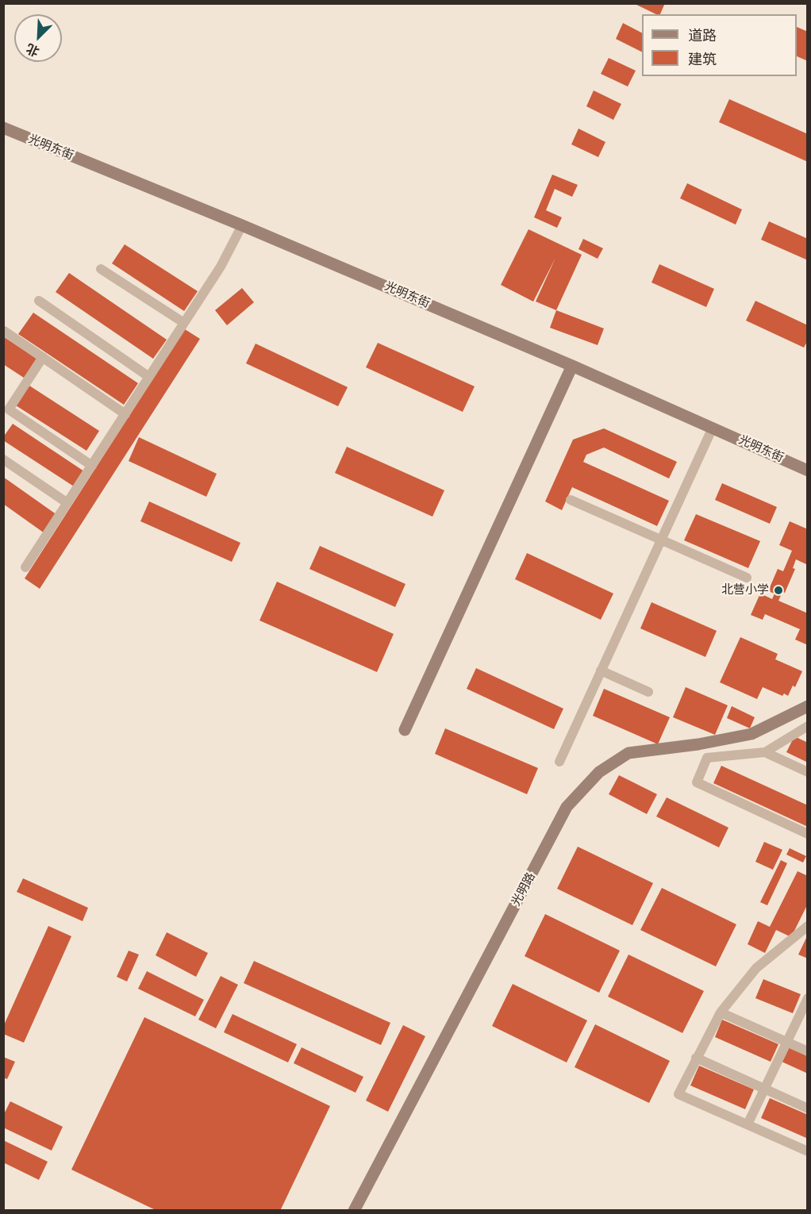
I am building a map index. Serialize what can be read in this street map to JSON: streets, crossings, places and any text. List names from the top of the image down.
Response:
{
  "streets": {
    "street": ["光明东街", "光明路"]
  },
  "places": ["北营小学"],
  "legend": ["道路", "建筑"],
  "north": "bottom left"
}
